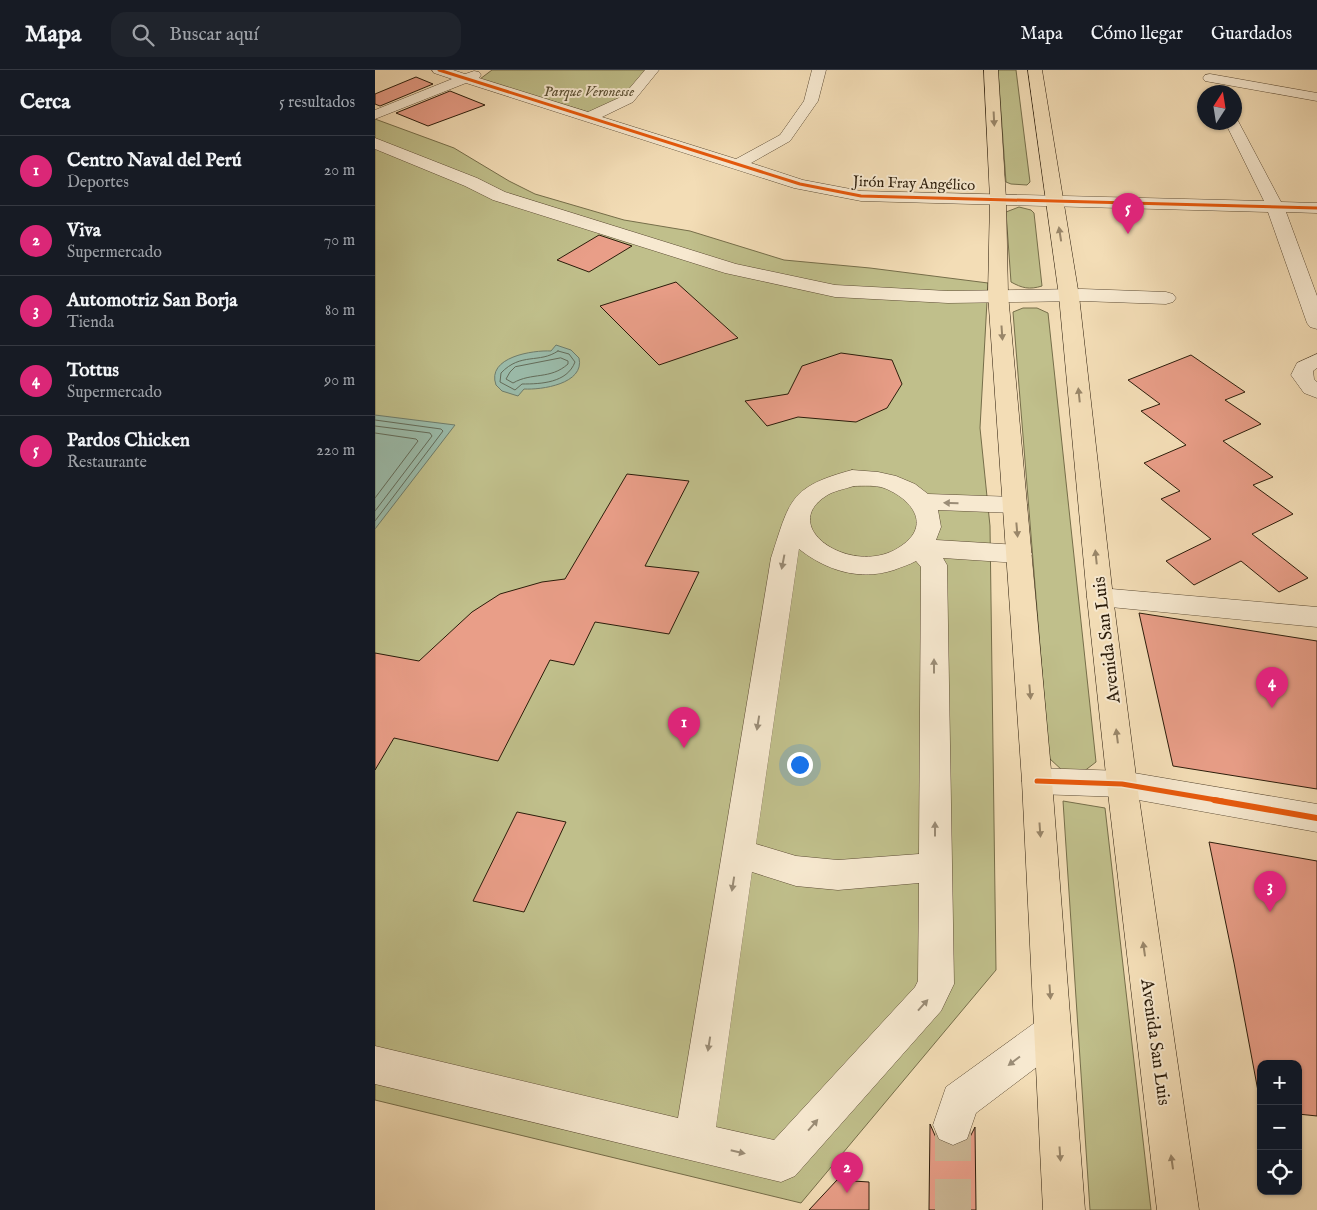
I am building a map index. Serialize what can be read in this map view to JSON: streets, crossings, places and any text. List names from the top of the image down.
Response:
{
  "streets": {
    "main road": ["Avenida San Luis"],
    "street": ["Jirón Fray Angélico"]
  },
  "crossings": [
    ["Jirón Fray Angélico", "Avenida San Luis"]
  ],
  "parks": ["Parque Veronesse"],
  "north": "top",
  "page": {
    "header": "Mapa",
    "search": "Buscar aquí",
    "nav": ["Mapa", "Cómo llegar", "Guardados"],
    "heading": ["Cerca", "5 resultados"],
    "list": [
      {
        "mark": "1",
        "name": "Centro Naval del Perú",
        "note": "Deportes",
        "value": "20 m"
      },
      {
        "mark": "2",
        "name": "Viva",
        "note": "Supermercado",
        "value": "70 m"
      },
      {
        "mark": "3",
        "name": "Automotriz San Borja",
        "note": "Tienda",
        "value": "80 m"
      },
      {
        "mark": "4",
        "name": "Tottus",
        "note": "Supermercado",
        "value": "90 m"
      },
      {
        "mark": "5",
        "name": "Pardos Chicken",
        "note": "Restaurante",
        "value": "220 m"
      }
    ],
    "pins": [
      "5",
      "4",
      "1",
      "3",
      "2"
    ],
    "map_buttons": ["+", "−"]
  }
}
